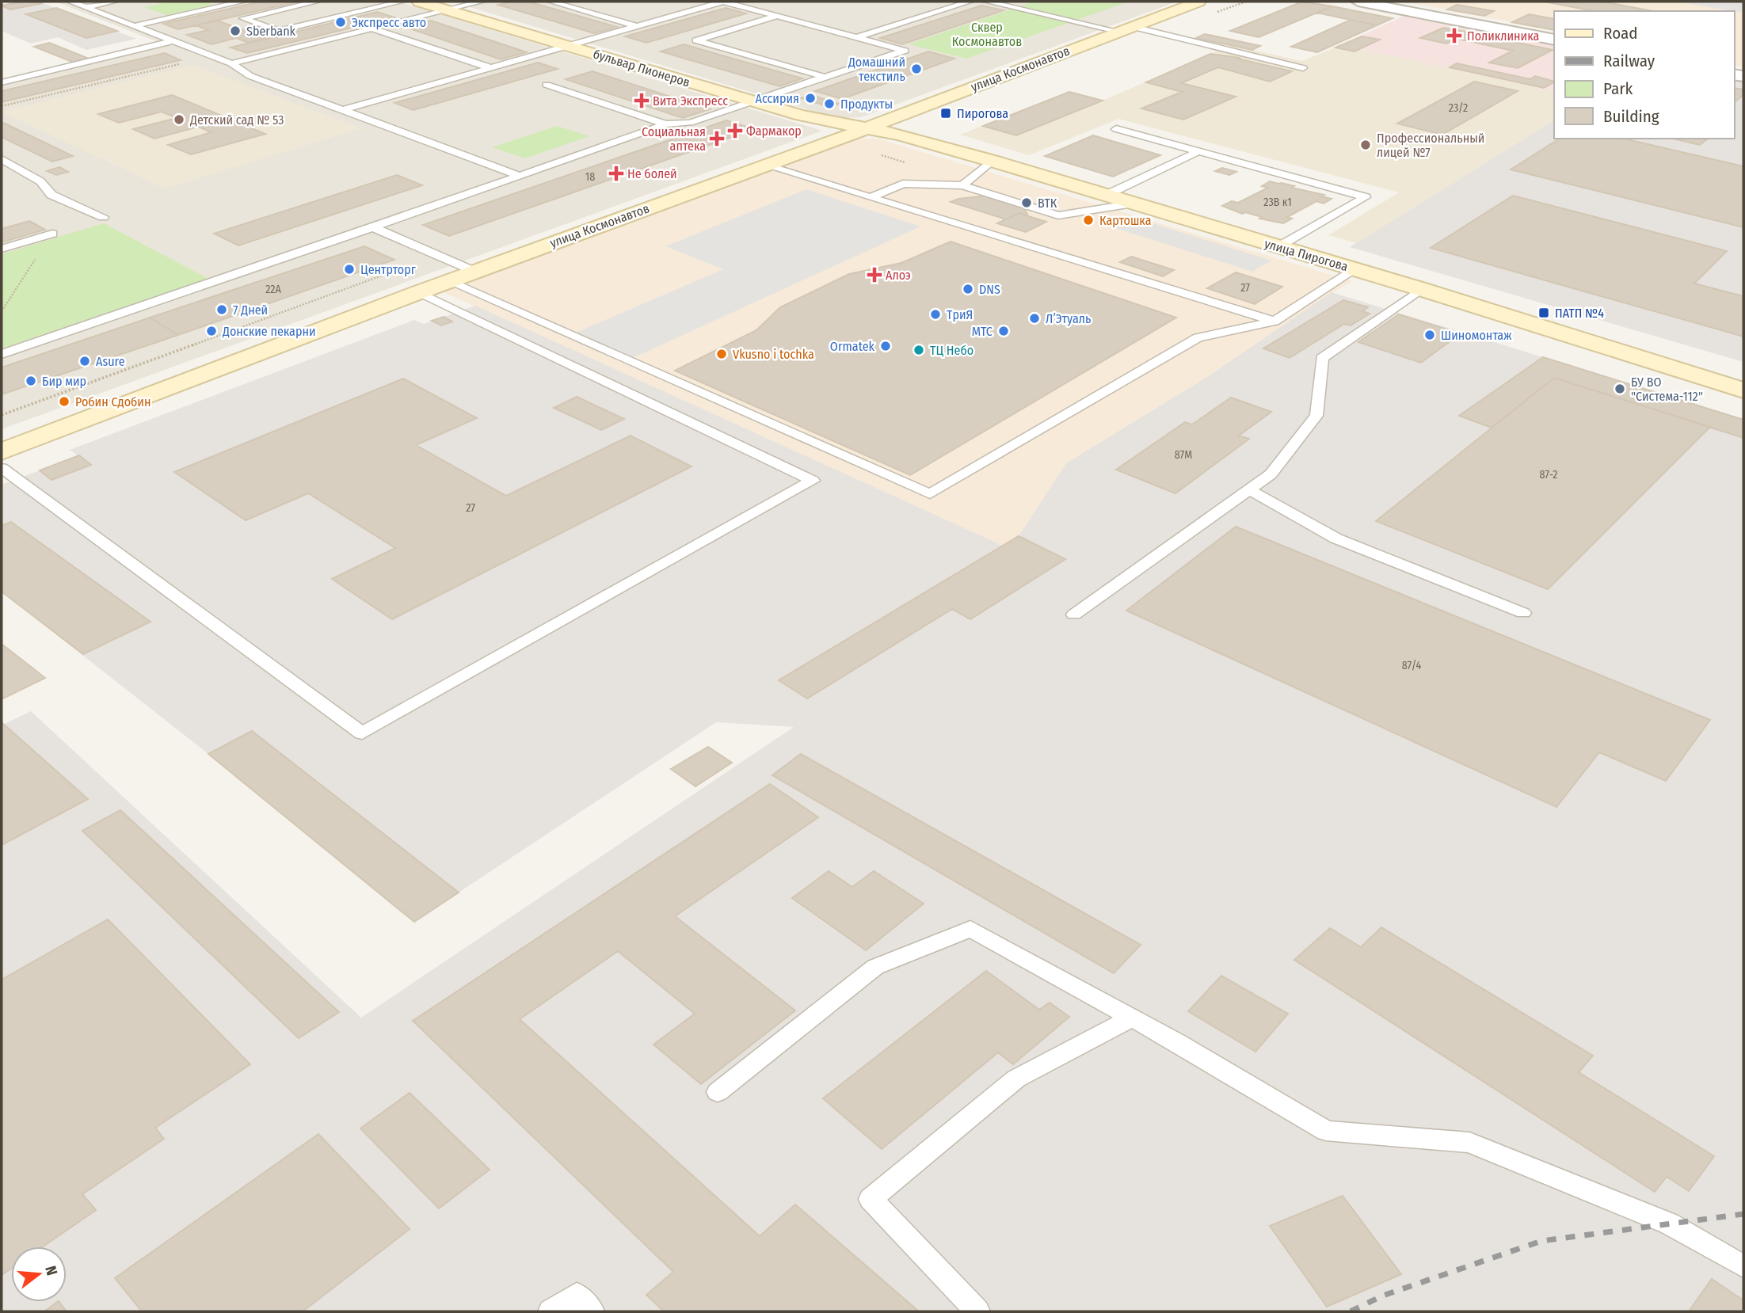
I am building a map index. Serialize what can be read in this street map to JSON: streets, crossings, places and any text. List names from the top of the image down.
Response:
{
  "streets": {
    "street": ["бульвар Пионеров", "улица Космонавтов", "улица Пирогова"]
  },
  "crossings": [
    ["бульвар Пионеров", "улица Космонавтов"],
    ["бульвар Пионеров", "улица Пирогова"],
    ["улица Космонавтов", "улица Пирогова"]
  ],
  "parks": ["Сквер Космонавтов"],
  "places": {
    "other": [
      "Экспресс авто",
      "Sberbank",
      "Домашний текстиль",
      "Ассирия",
      "Продукты",
      "Детский сад № 53",
      "Профессиональный лицей №7",
      "ВТК",
      "Картошка",
      "Центрторг",
      "DNS",
      "7 Дней",
      "ТриЯ",
      "Л’Этуаль",
      "Донские пекарни",
      "МТС",
      "Шиномонтаж",
      "Ormatek",
      "ТЦ Небо",
      "Vkusno i tochka",
      "Asure",
      "Бир мир",
      "БУ ВО \"Система-112\"",
      "Робин Сдобин"
    ],
    "health": [
      "Поликлиника",
      "Вита Экспресс",
      "Фармакор",
      "Социальная аптека",
      "Не болей",
      "Алоэ"
    ],
    "transit": ["Пирогова", "ПАТП №4"]
  },
  "house_numbers": [
    "23/2",
    "18",
    "23В к1",
    "27",
    "22А",
    "87М",
    "87-2",
    "27",
    "87/4"
  ],
  "legend": [
    "Road",
    "Railway",
    "Park",
    "Building"
  ],
  "north": "right"
}
